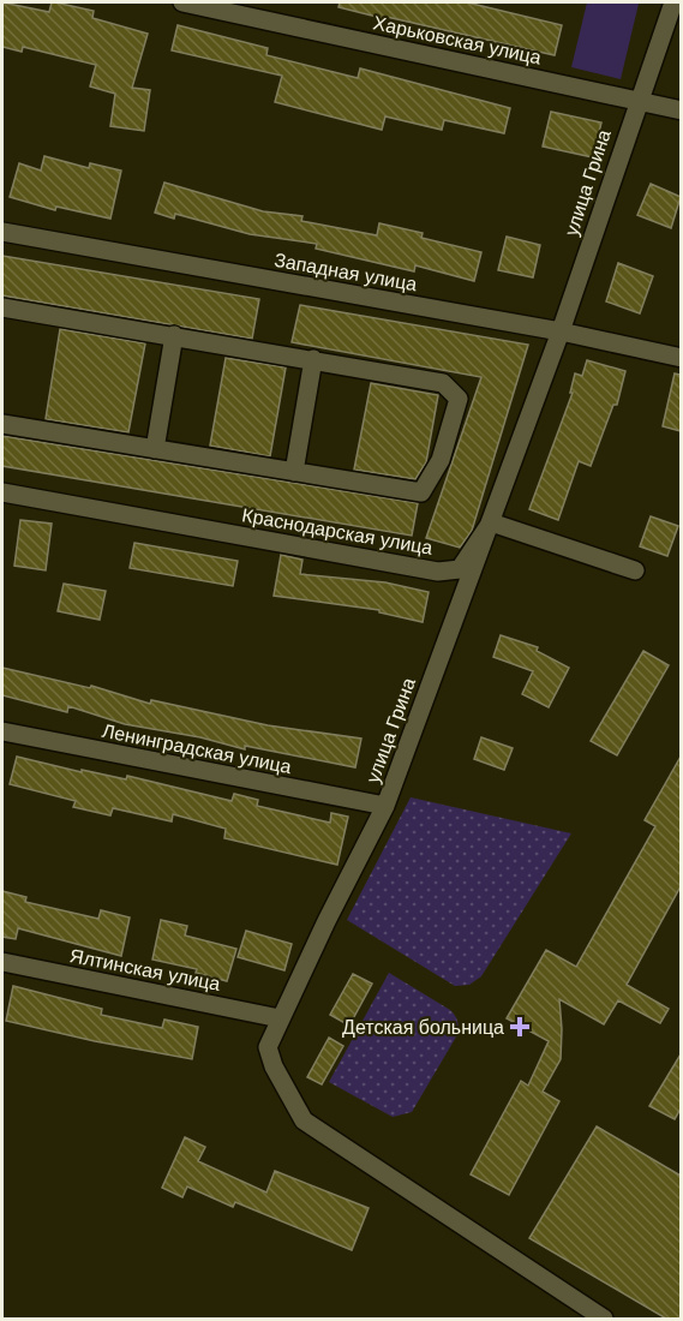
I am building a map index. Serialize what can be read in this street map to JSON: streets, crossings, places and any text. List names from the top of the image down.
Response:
{
  "streets": {
    "street": [
      "Харьковская улица",
      "улица Грина",
      "Западная улица",
      "Краснодарская улица",
      "Ленинградская улица",
      "Ялтинская улица"
    ]
  },
  "crossings": [
    ["Харьковская улица", "улица Грина"],
    ["улица Грина", "Западная улица"],
    ["улица Грина", "Краснодарская улица"],
    ["улица Грина", "Ленинградская улица"],
    ["улица Грина", "Ялтинская улица"]
  ],
  "places": {
    "health": ["Детская больница"]
  }
}
